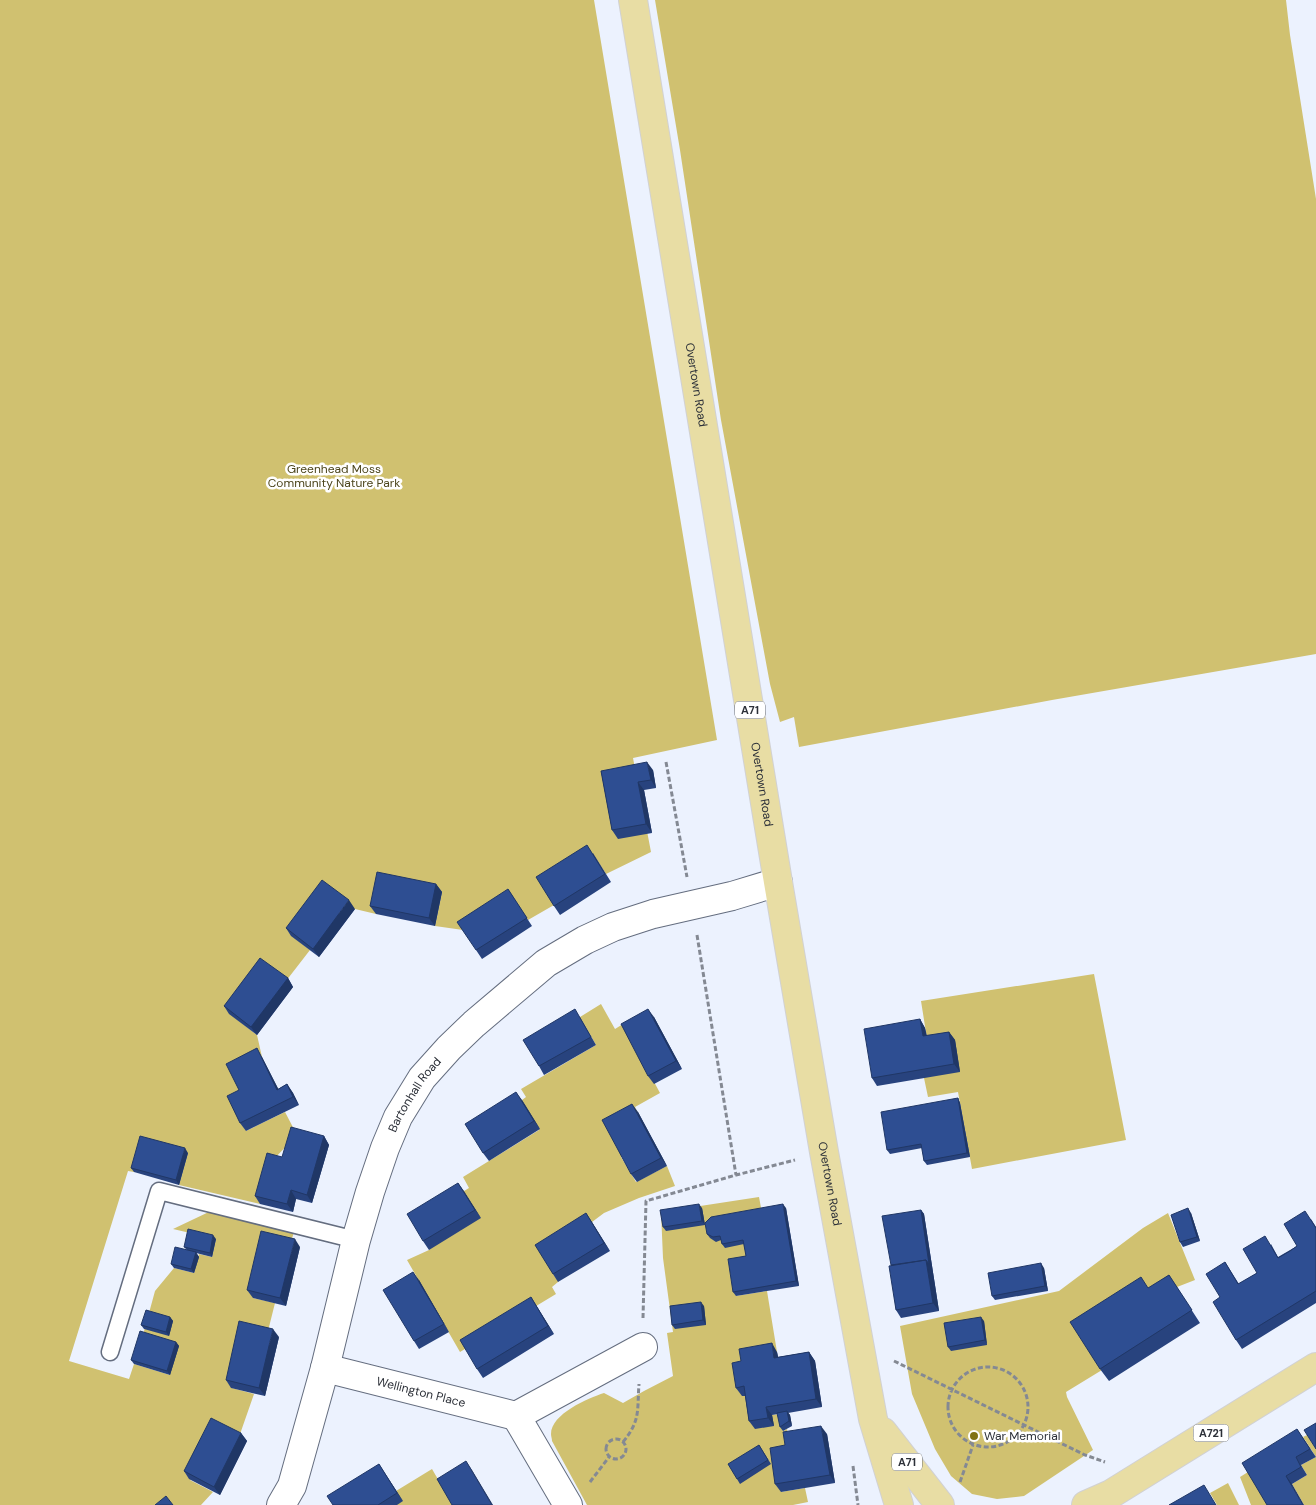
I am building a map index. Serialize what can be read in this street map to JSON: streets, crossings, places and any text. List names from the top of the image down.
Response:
{
  "streets": {
    "main road": ["Overtown Road", "A71", "A721"],
    "street": ["Bartonhall Road", "Wellington Place"]
  },
  "crossings": [
    ["Overtown Road", "Bartonhall Road"],
    ["Bartonhall Road", "Wellington Place"]
  ],
  "parks": ["Greenhead Moss Community Nature Park"],
  "places": ["War Memorial"]
}
